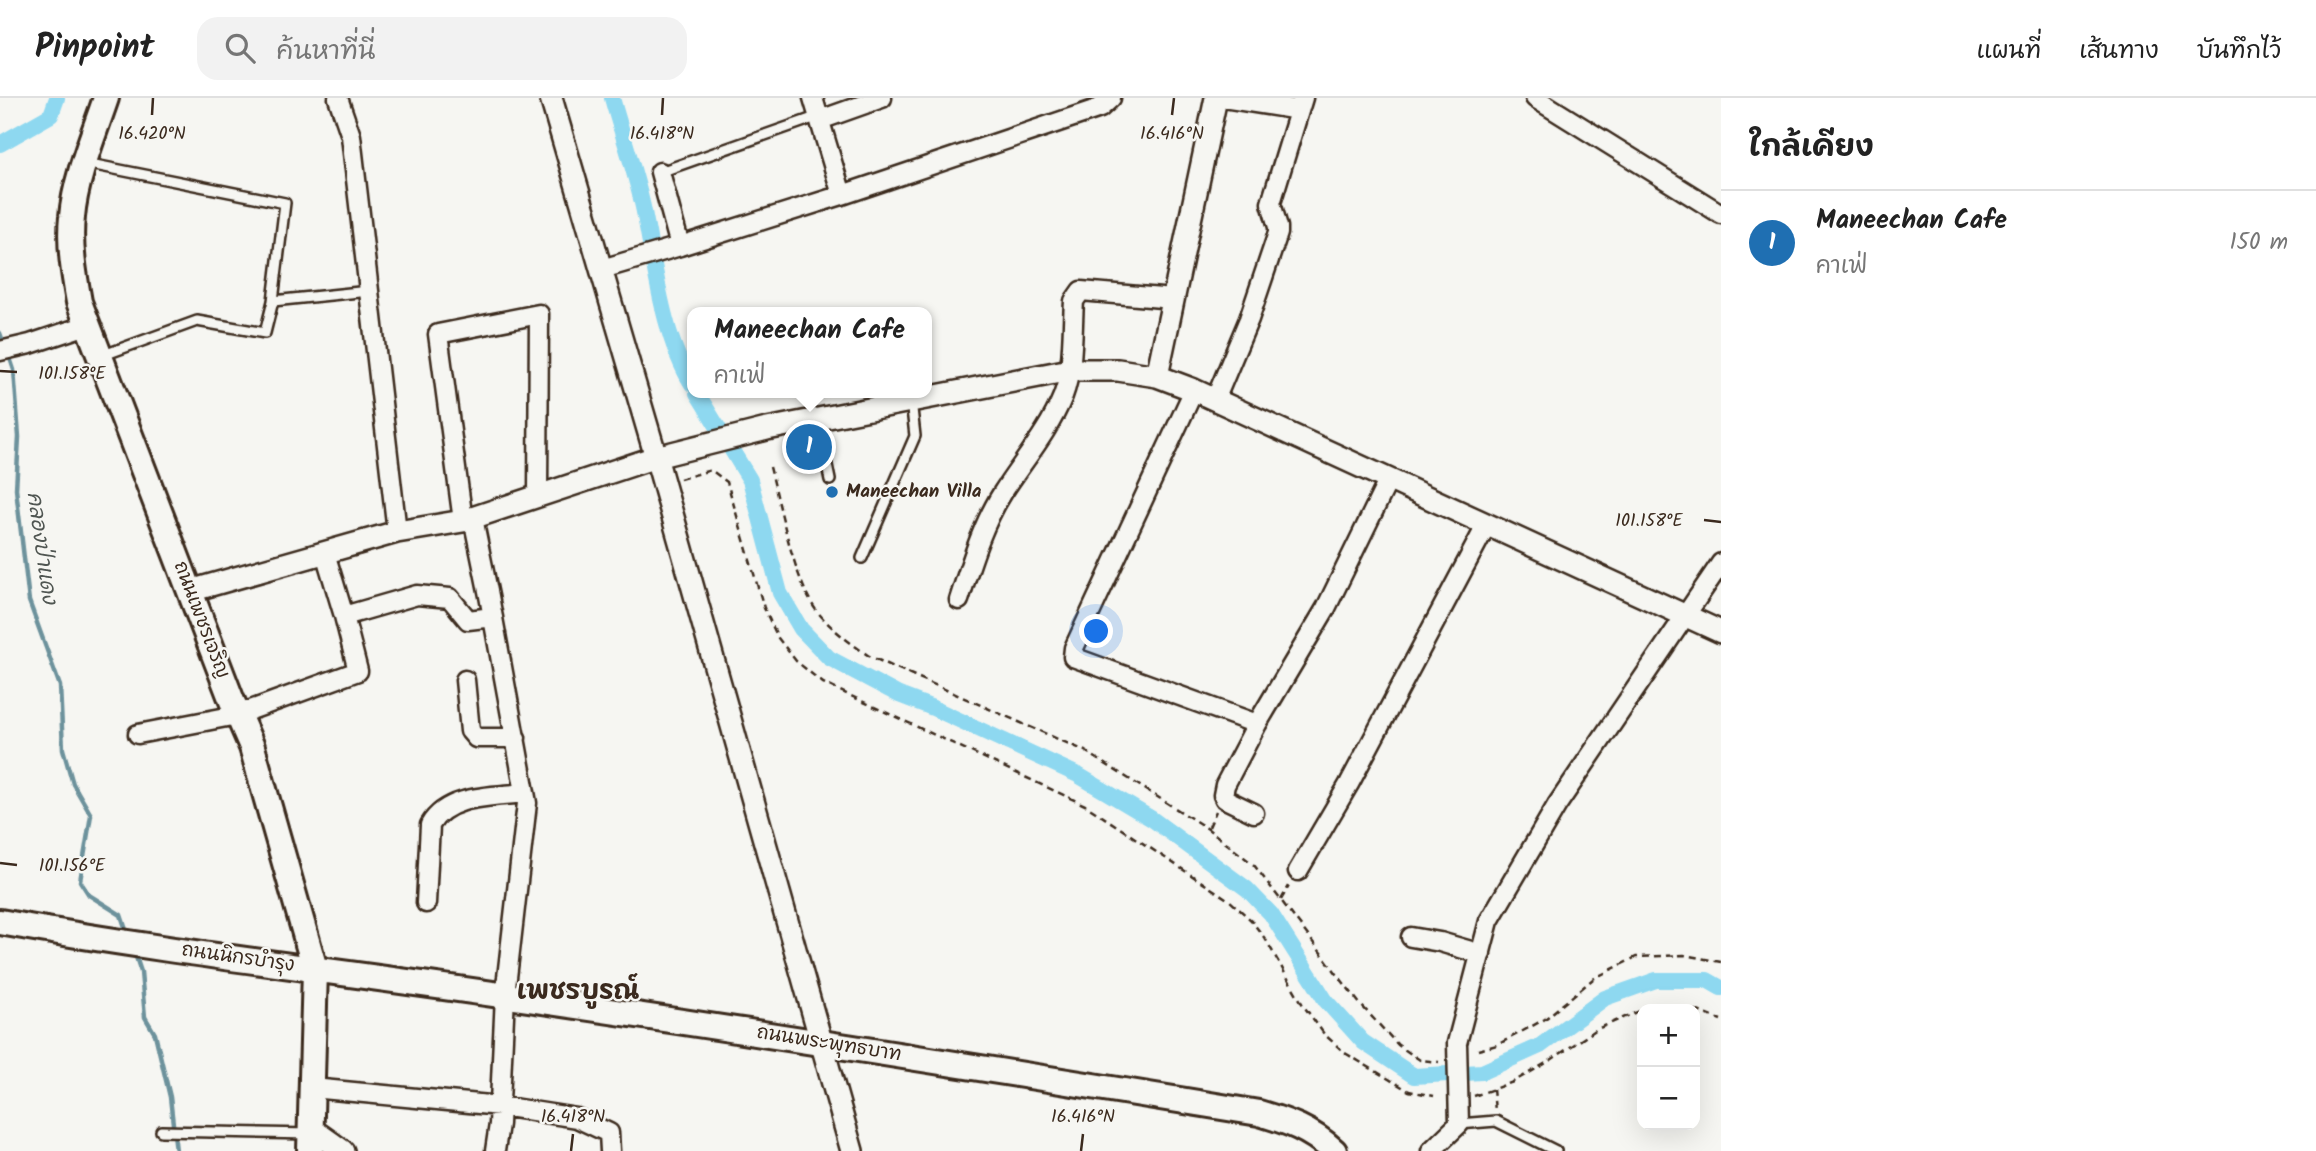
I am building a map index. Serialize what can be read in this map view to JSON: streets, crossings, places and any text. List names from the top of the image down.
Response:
{
  "streets": {
    "main road": ["ถนนเพชรเจริญ", "ถนนนิกรบำรุง", "ถนนพระพุทธบาท"]
  },
  "crossings": [
    ["ถนนเพชรเจริญ", "ถนนนิกรบำรุง"],
    ["ถนนเพชรเจริญ", "ถนนพระพุทธบาท"],
    ["ถนนนิกรบำรุง", "ถนนพระพุทธบาท"]
  ],
  "districts": ["เพชรบูรณ์"],
  "water": ["คลองป่าแดง"],
  "places": ["Maneechan Villa"],
  "page": {
    "header": "Pinpoint",
    "search": "ค้นหาที่นี่",
    "nav": ["แผนที่", "เส้นทาง", "บันทึกไว้"],
    "heading": "ใกล้เคียง",
    "list": [
      {
        "mark": "1",
        "name": "Maneechan Cafe",
        "note": "คาเฟ่",
        "value": "150 m"
      }
    ],
    "popup": ["Maneechan Cafe", "คาเฟ่"],
    "pins": "1",
    "map_buttons": ["+", "−"]
  },
  "coordinates": [
    "16.420°N",
    "16.418°N",
    "16.416°N",
    "101.158°E",
    "101.156°E"
  ]
}
